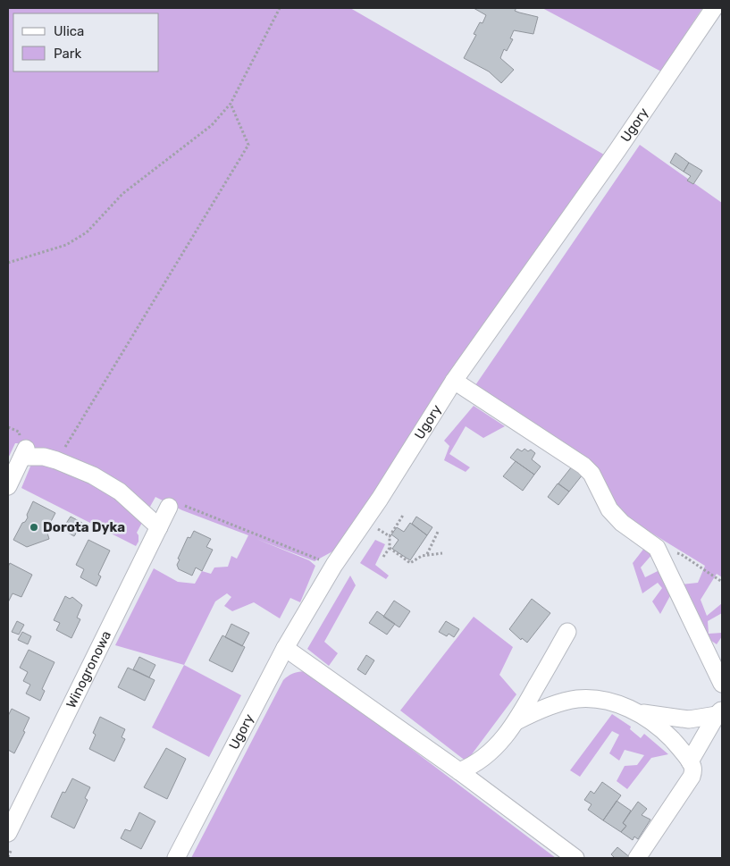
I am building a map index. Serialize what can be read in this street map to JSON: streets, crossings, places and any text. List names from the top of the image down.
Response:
{
  "streets": {
    "street": ["Ugory", "Winogronowa"]
  },
  "places": ["Dorota Dyka"],
  "legend": ["Ulica", "Park"]
}
